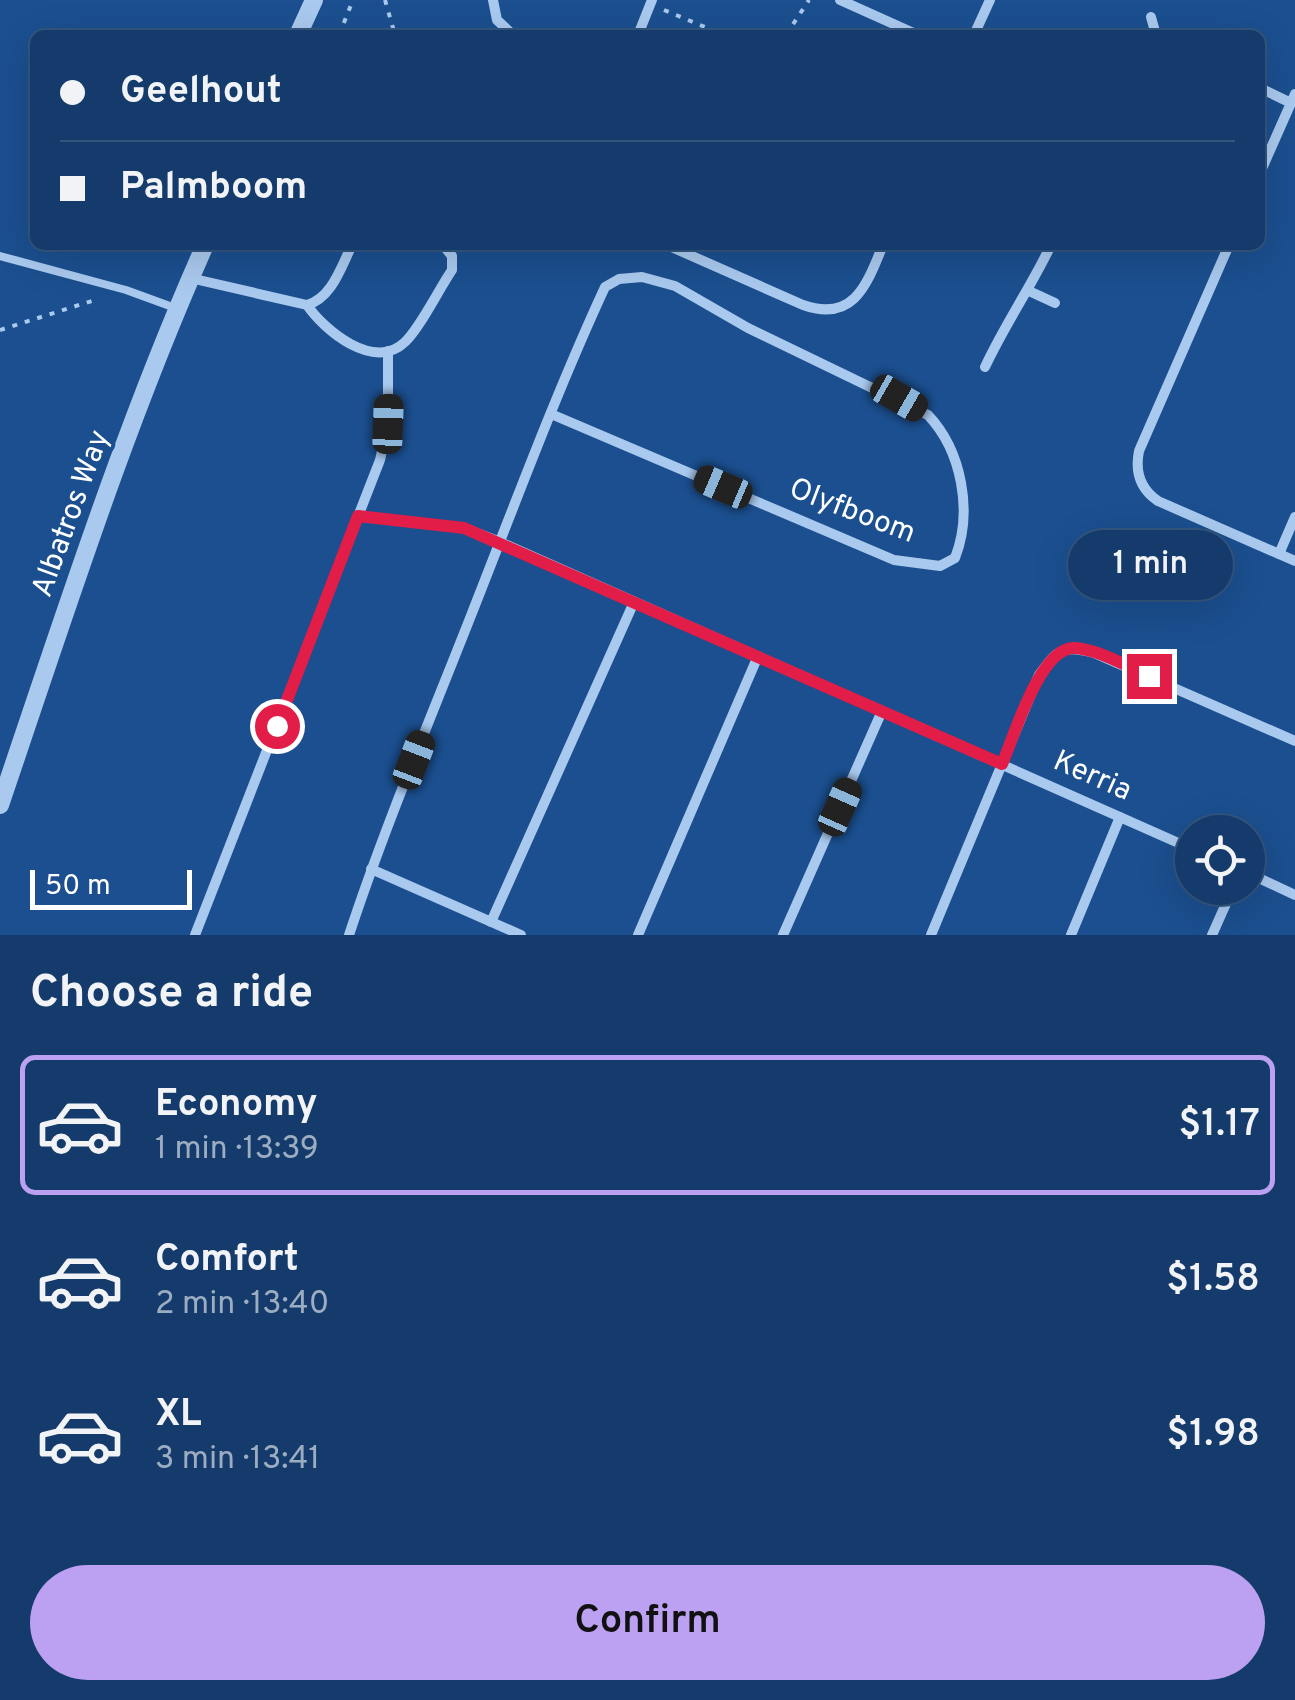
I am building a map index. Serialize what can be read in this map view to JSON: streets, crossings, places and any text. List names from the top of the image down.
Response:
{
  "streets": {
    "street": ["Olyfboom", "Albatros Way", "Kerria"]
  },
  "scale_bar": "50 m",
  "page": {
    "banner": ["Geelhout", "Palmboom"],
    "bubble": "1 min",
    "scale": "50 m",
    "heading": "Choose a ride",
    "list": [
      {
        "name": "Economy",
        "note": "1 min · 13:39",
        "value": "$1.17"
      },
      {
        "name": "Comfort",
        "note": "2 min · 13:40",
        "value": "$1.58"
      },
      {
        "name": "XL",
        "note": "3 min · 13:41",
        "value": "$1.98"
      }
    ],
    "buttons": "Confirm"
  }
}
